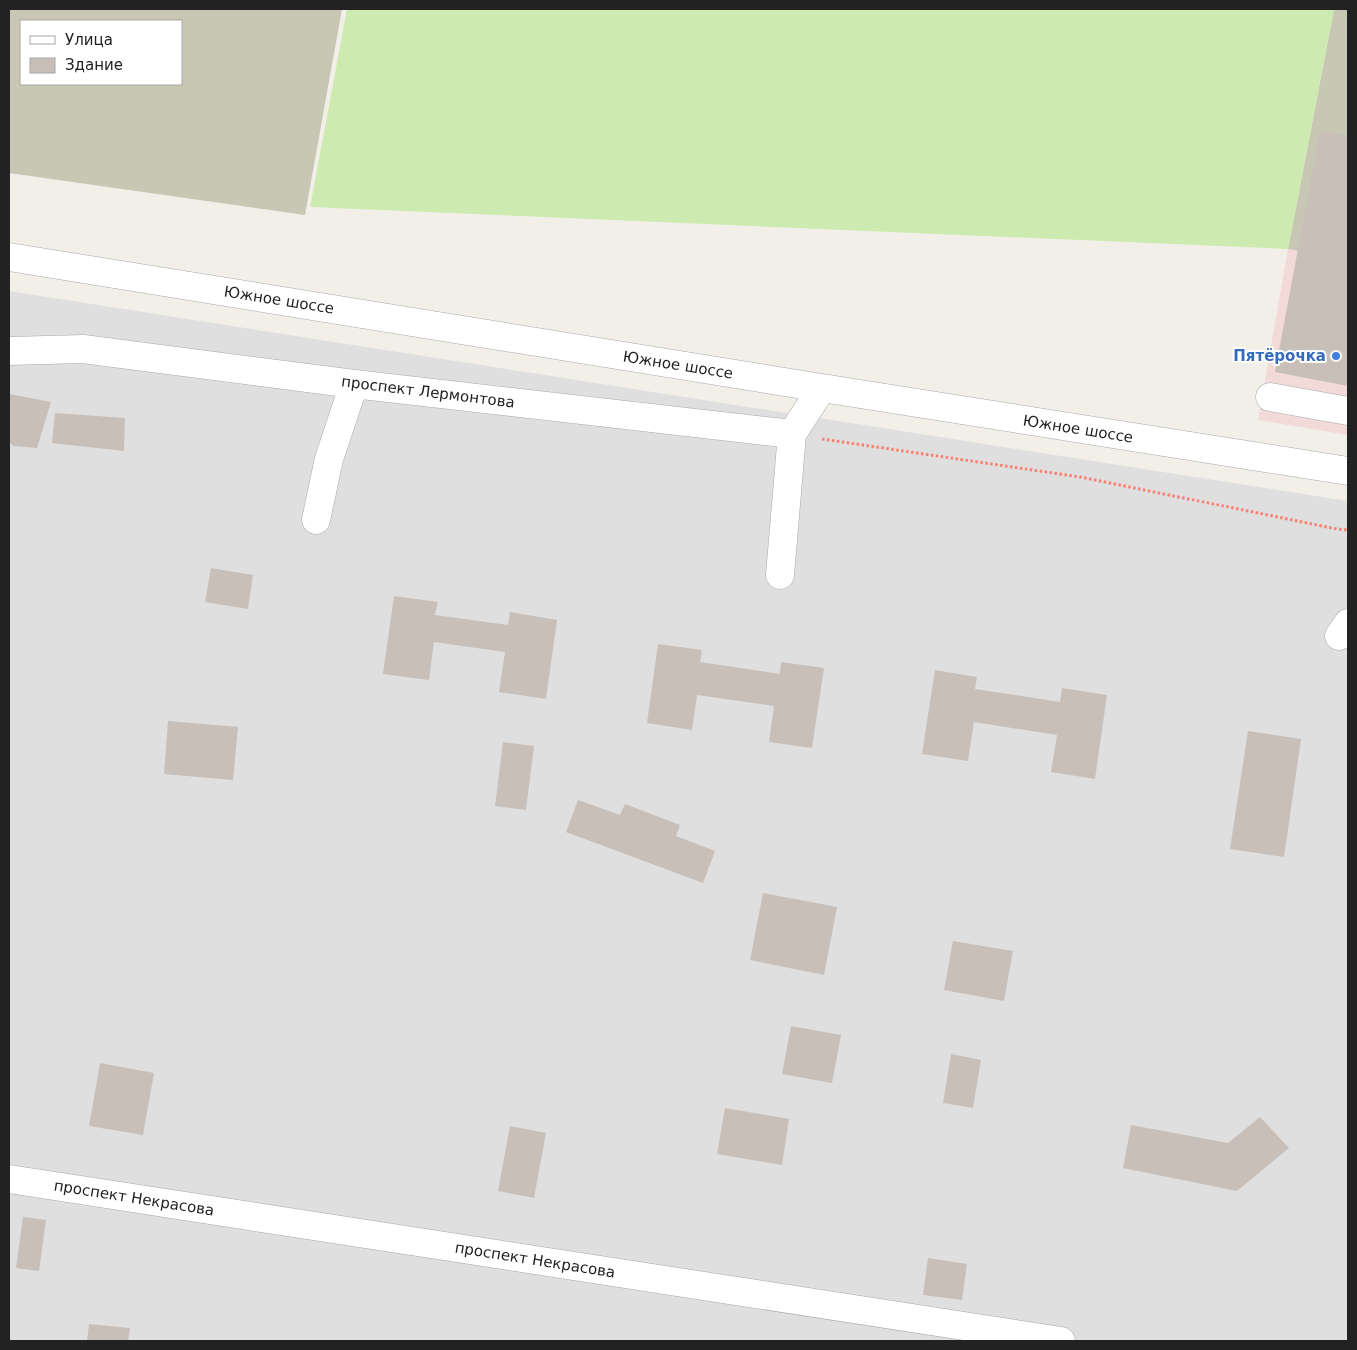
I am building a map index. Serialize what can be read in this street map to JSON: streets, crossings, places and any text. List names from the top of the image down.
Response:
{
  "streets": {
    "street": ["Южное шоссе", "проспект Лермонтова", "проспект Некрасова"]
  },
  "places": ["Пятёрочка"],
  "legend": ["Улица", "Здание"]
}
